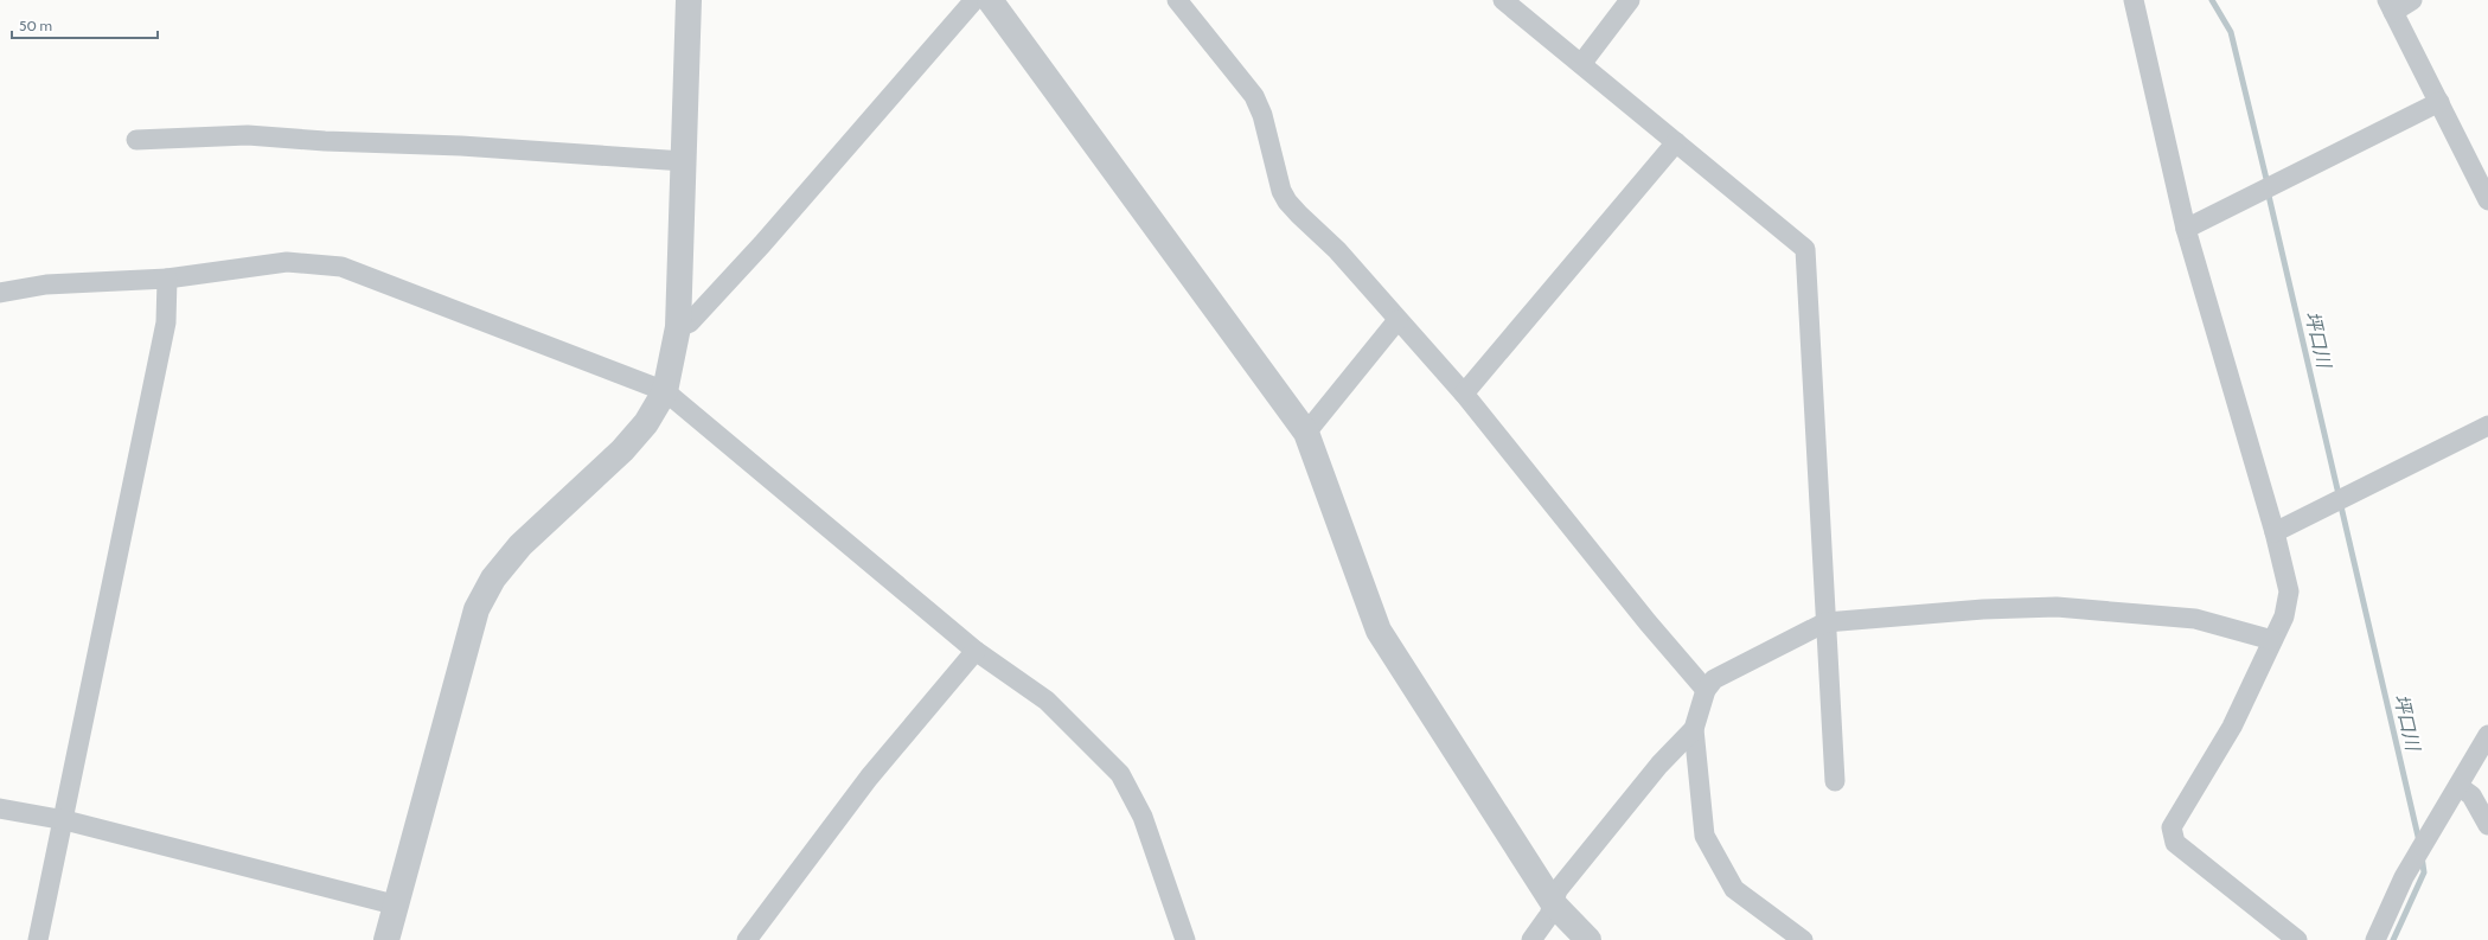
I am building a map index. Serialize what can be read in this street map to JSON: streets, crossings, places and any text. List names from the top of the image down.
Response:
{
  "water": ["坪口川"],
  "scale_bar": "50 m"
}
